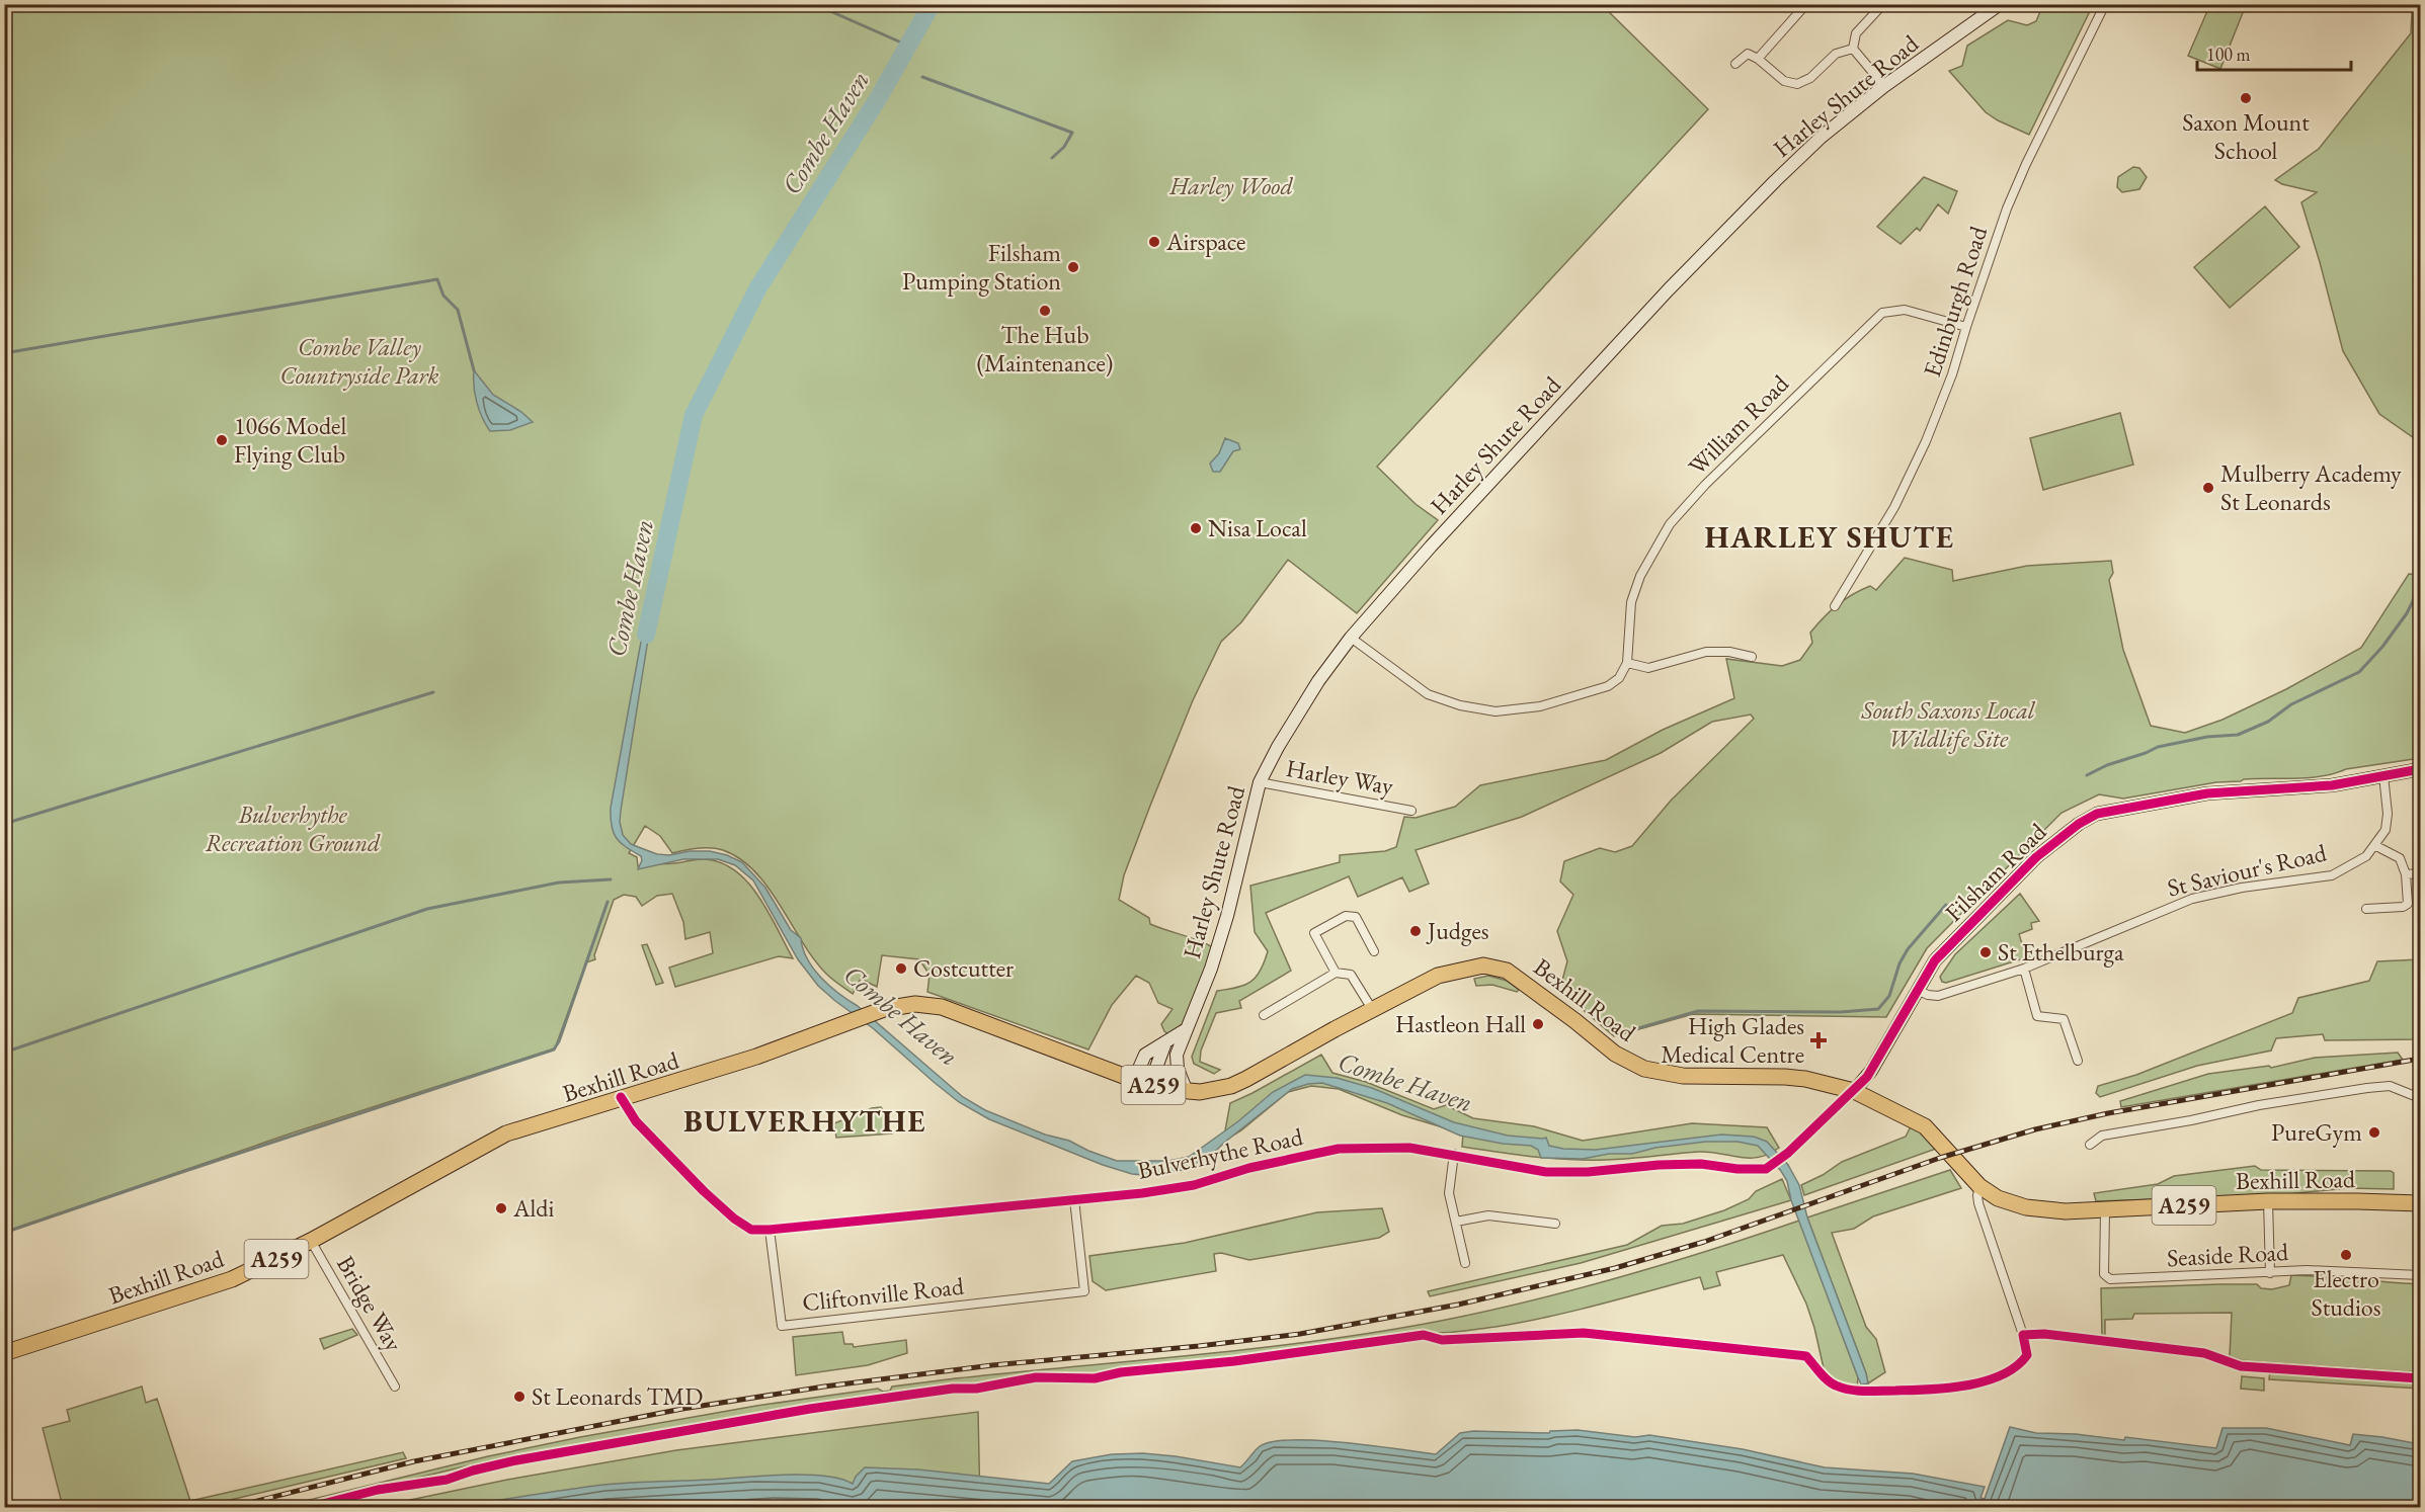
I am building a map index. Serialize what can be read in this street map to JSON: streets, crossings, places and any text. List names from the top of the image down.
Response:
{
  "streets": {
    "highway": ["Bexhill Road", "A259"],
    "main road": ["Harley Shute Road", "Filsham Road"],
    "street": [
      "Edinburgh Road",
      "William Road",
      "Harley Way",
      "St Saviour's Road",
      "Bulverhythe Road",
      "Seaside Road",
      "Cliftonville Road",
      "Bridge Way"
    ]
  },
  "crossings": [
    ["Harley Shute Road", "Harley Way"],
    ["Harley Shute Road", "Bexhill Road"],
    ["Edinburgh Road", "William Road"],
    ["St Saviour's Road", "Filsham Road"],
    ["Filsham Road", "Bexhill Road"],
    ["Filsham Road", "Bulverhythe Road"],
    ["Bexhill Road", "Bulverhythe Road"],
    ["Bexhill Road", "Seaside Road"],
    ["Bexhill Road", "Bridge Way"],
    ["Bulverhythe Road", "Cliftonville Road"]
  ],
  "districts": ["HARLEY SHUTE", "BULVERHYTHE"],
  "water": ["Combe Haven"],
  "parks": [
    "Harley Wood",
    "Combe Valley Countryside Park",
    "South Saxons Local Wildlife Site",
    "Bulverhythe Recreation Ground"
  ],
  "places": {
    "other": [
      "Saxon Mount School",
      "Airspace",
      "Filsham Pumping Station",
      "The Hub (Maintenance)",
      "1066 Model Flying Club",
      "Mulberry Academy St Leonards",
      "Nisa Local",
      "Judges",
      "St Ethelburga",
      "Costcutter",
      "Hastleon Hall",
      "PureGym",
      "Aldi",
      "Electro Studios",
      "St Leonards TMD"
    ],
    "health": ["High Glades Medical Centre"]
  },
  "scale_bar": "100 m"
}
